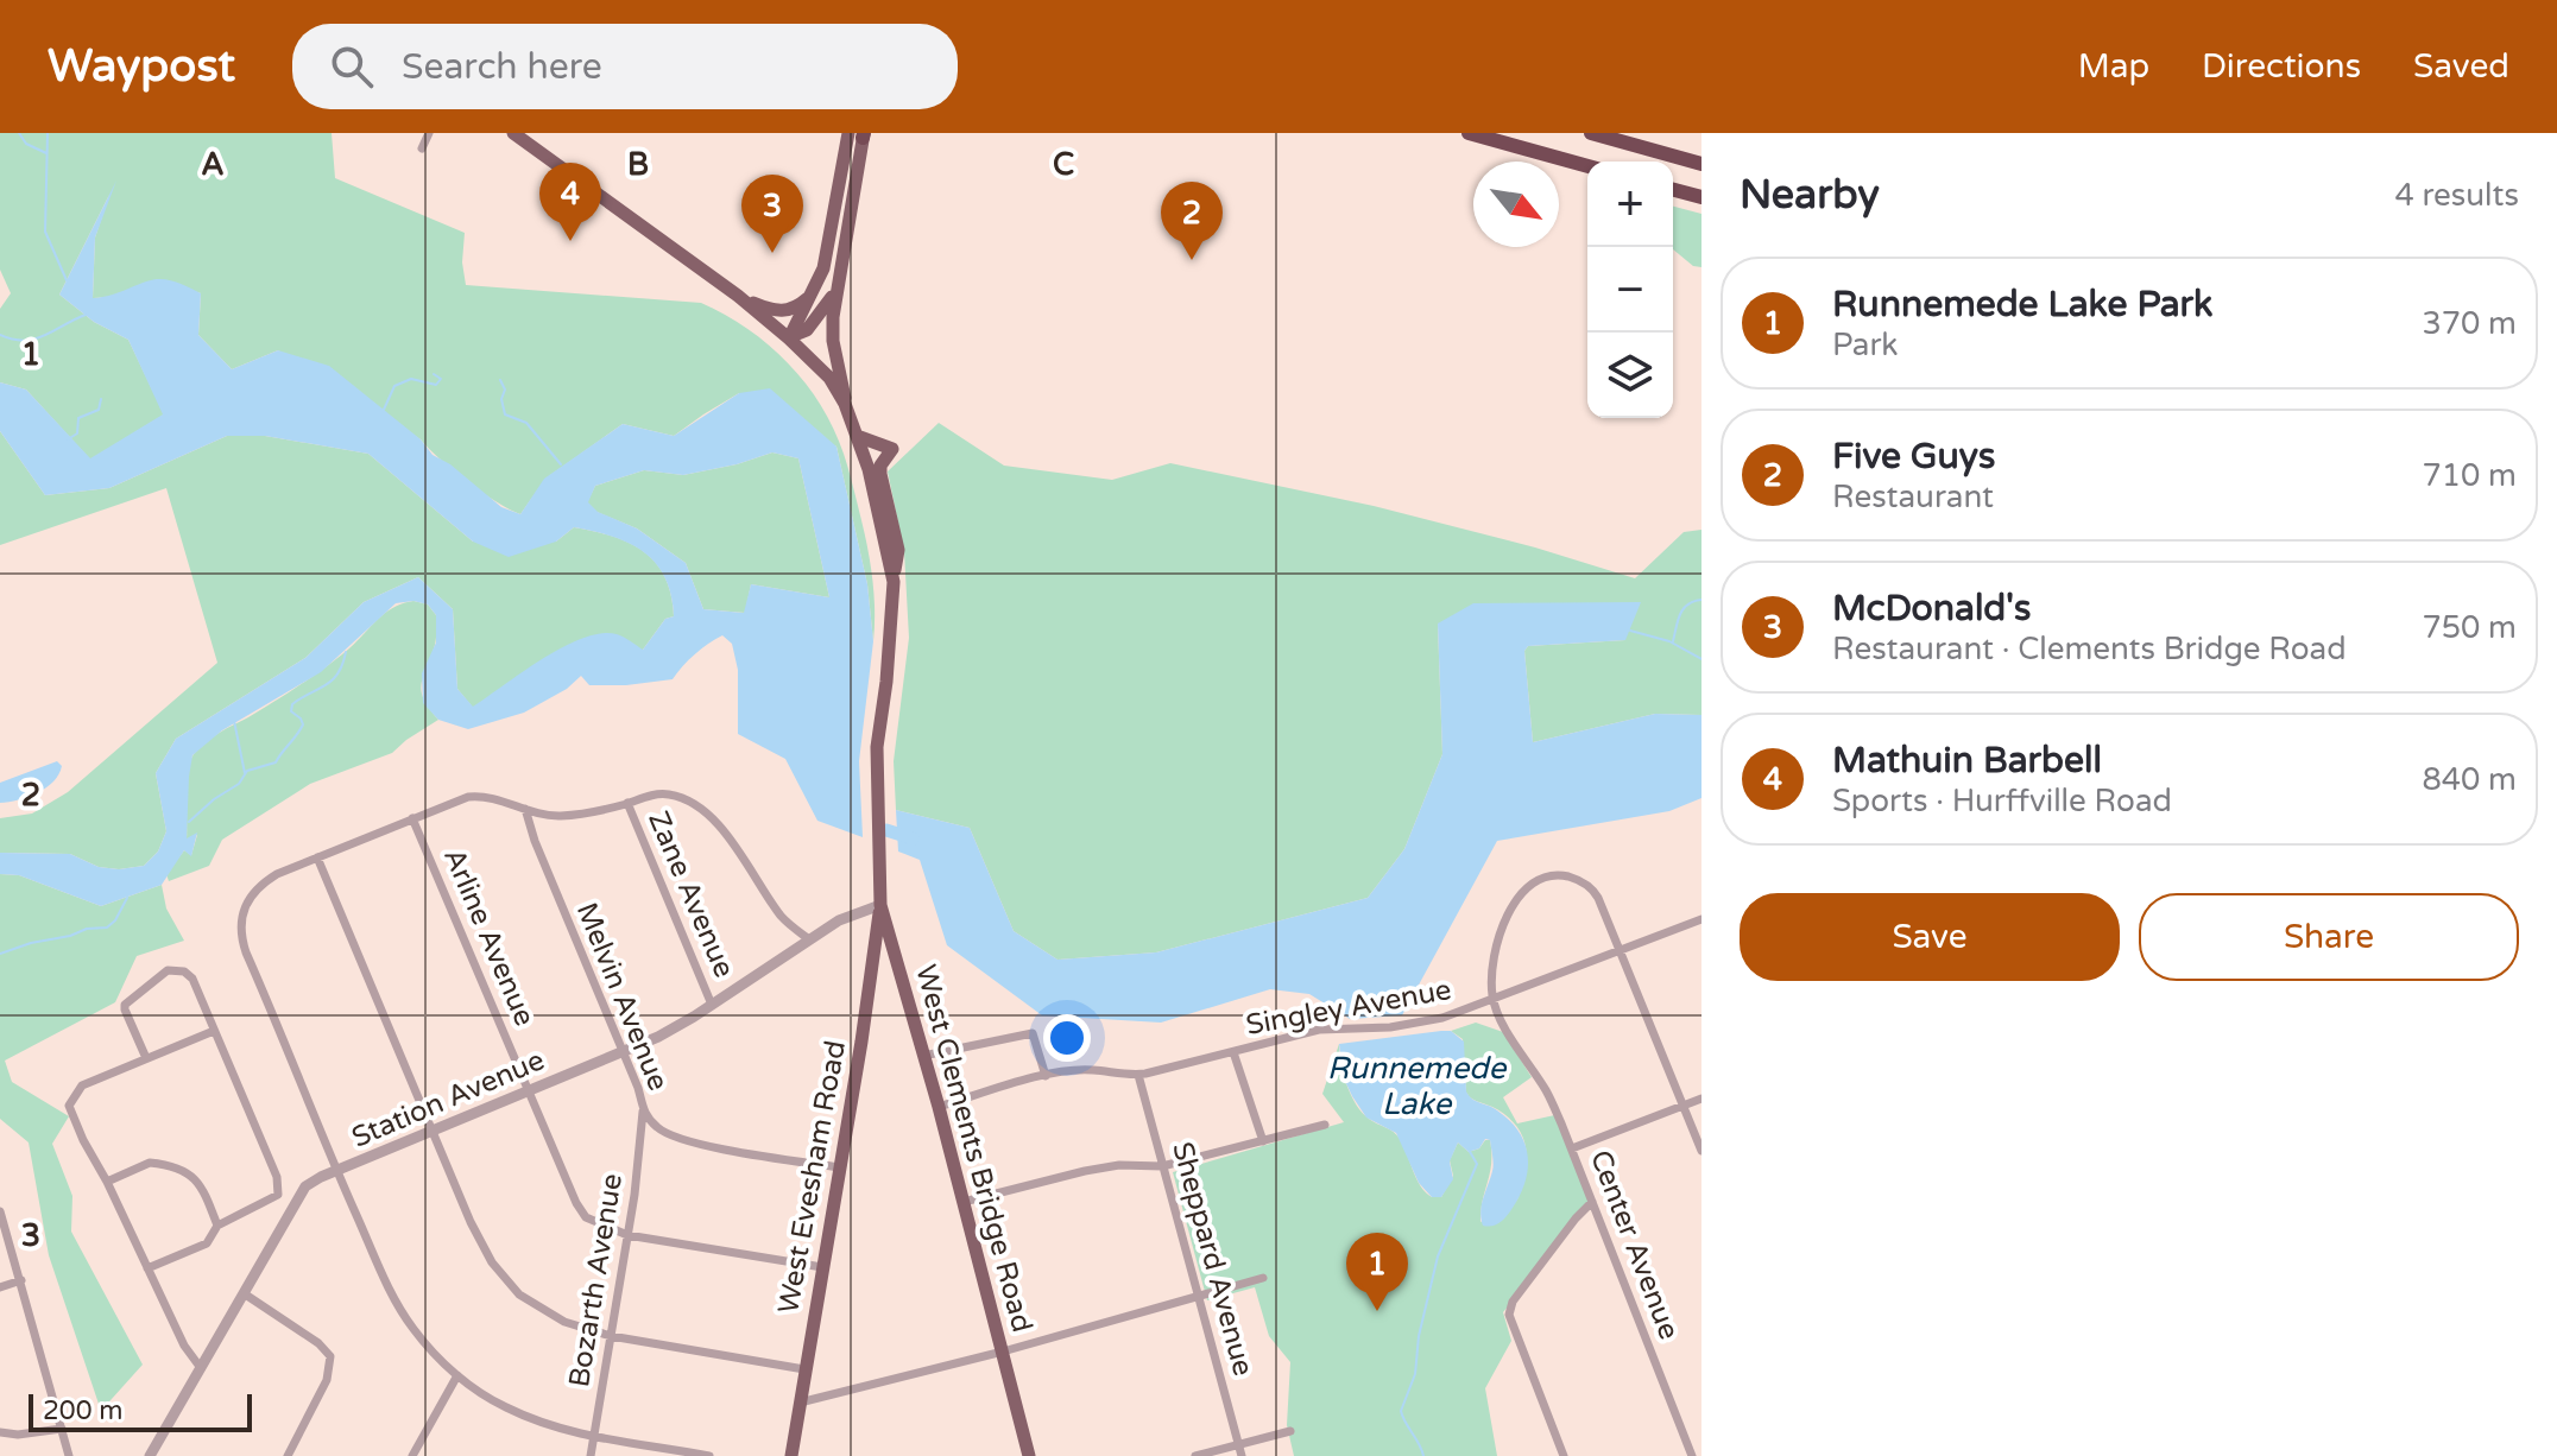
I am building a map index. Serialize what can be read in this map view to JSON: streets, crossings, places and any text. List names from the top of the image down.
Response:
{
  "streets": {
    "main road": ["West Clements Bridge Road", "West Evesham Road"],
    "street": [
      "Zane Avenue",
      "Arline Avenue",
      "Melvin Avenue",
      "Singley Avenue",
      "Station Avenue",
      "Center Avenue",
      "Sheppard Avenue",
      "Bozarth Avenue"
    ]
  },
  "crossings": [
    ["Zane Avenue", "Station Avenue"],
    ["Arline Avenue", "Station Avenue"],
    ["Arline Avenue", "West Evesham Road"],
    ["Arline Avenue", "Bozarth Avenue"],
    ["Melvin Avenue", "Station Avenue"],
    ["Melvin Avenue", "West Evesham Road"],
    ["Melvin Avenue", "Bozarth Avenue"],
    ["Singley Avenue", "West Clements Bridge Road"],
    ["Singley Avenue", "Center Avenue"],
    ["Singley Avenue", "Sheppard Avenue"],
    ["Station Avenue", "West Clements Bridge Road"],
    ["Station Avenue", "West Evesham Road"],
    ["West Clements Bridge Road", "West Evesham Road"]
  ],
  "water": ["Runnemede Lake"],
  "scale_bar": "200 m",
  "north": "bottom right",
  "page": {
    "header": "Waypost",
    "search": "Search here",
    "nav": ["Map", "Directions", "Saved"],
    "heading": ["Nearby", "4 results"],
    "map_buttons": ["+", "−"],
    "pins": [
      "4",
      "3",
      "2",
      "1"
    ],
    "list": [
      {
        "mark": "1",
        "name": "Runnemede Lake Park",
        "note": "Park",
        "value": "370 m"
      },
      {
        "mark": "2",
        "name": "Five Guys",
        "note": "Restaurant",
        "value": "710 m"
      },
      {
        "mark": "3",
        "name": "McDonald's",
        "note": "Restaurant · Clements Bridge Road",
        "value": "750 m"
      },
      {
        "mark": "4",
        "name": "Mathuin Barbell",
        "note": "Sports · Hurffville Road",
        "value": "840 m"
      }
    ],
    "buttons": ["Save", "Share"],
    "scale": "200 m"
  },
  "grid": {
    "columns": ["A", "B", "C"],
    "rows": ["1", "2", "3"]
  }
}
